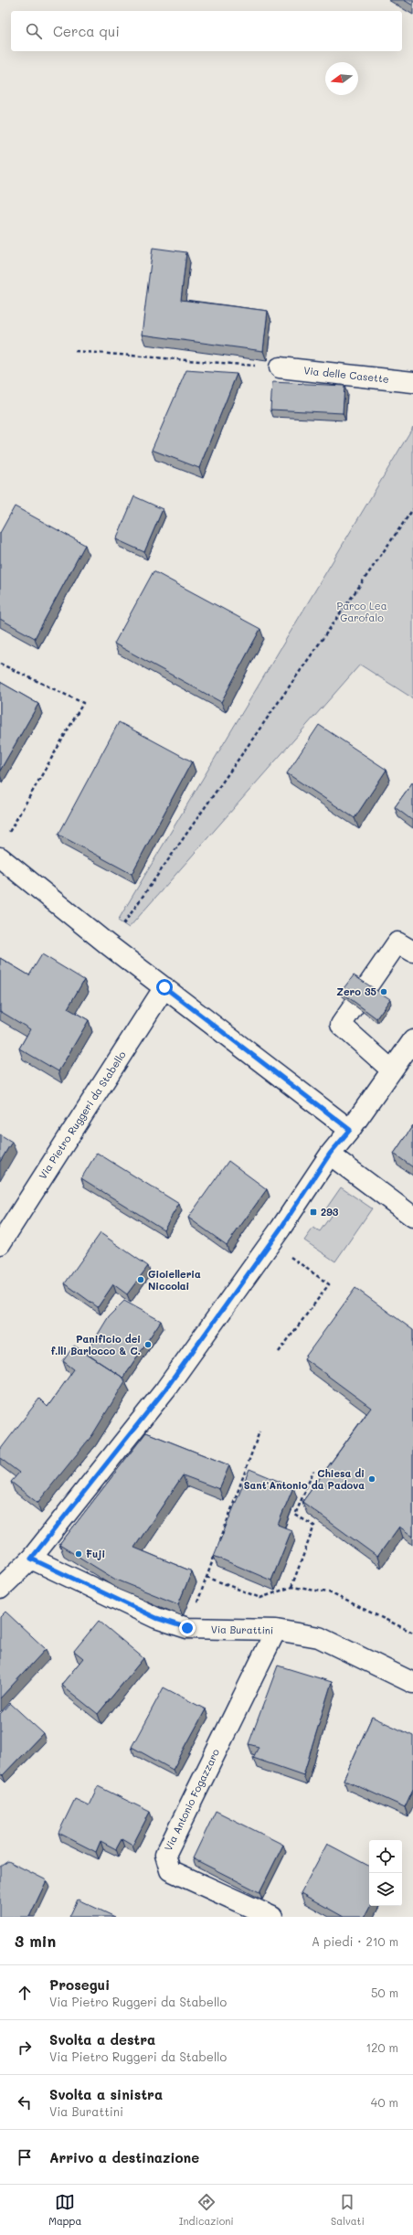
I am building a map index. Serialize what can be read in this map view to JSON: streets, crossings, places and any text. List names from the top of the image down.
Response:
{
  "streets": {
    "street": [
      "Via delle Casette",
      "Via Pietro Ruggeri da Stabello",
      "Via Burattini",
      "Via Antonio Fogazzaro"
    ]
  },
  "crossings": [
    ["Via Burattini", "Via Antonio Fogazzaro"]
  ],
  "parks": ["Parco Lea Garofalo"],
  "places": {
    "other": [
      "Zero 35",
      "Gioielleria Niccolai",
      "Panificio dei f.lli Barlocco & C.",
      "Chiesa di Sant'Antonio da Padova",
      "Fuji"
    ],
    "transit": ["293"]
  },
  "north": "left",
  "page": {
    "search": "Cerca qui",
    "heading": ["3 min", "A piedi · 210 m"],
    "list": [
      ["Prosegui", "Via Pietro Ruggeri da Stabello", "50 m"],
      ["Svolta a destra", "Via Pietro Ruggeri da Stabello", "120 m"],
      ["Svolta a sinistra", "Via Burattini", "40 m"],
      "Arrivo a destinazione"
    ],
    "nav": ["Mappa", "Indicazioni", "Salvati"]
  }
}
